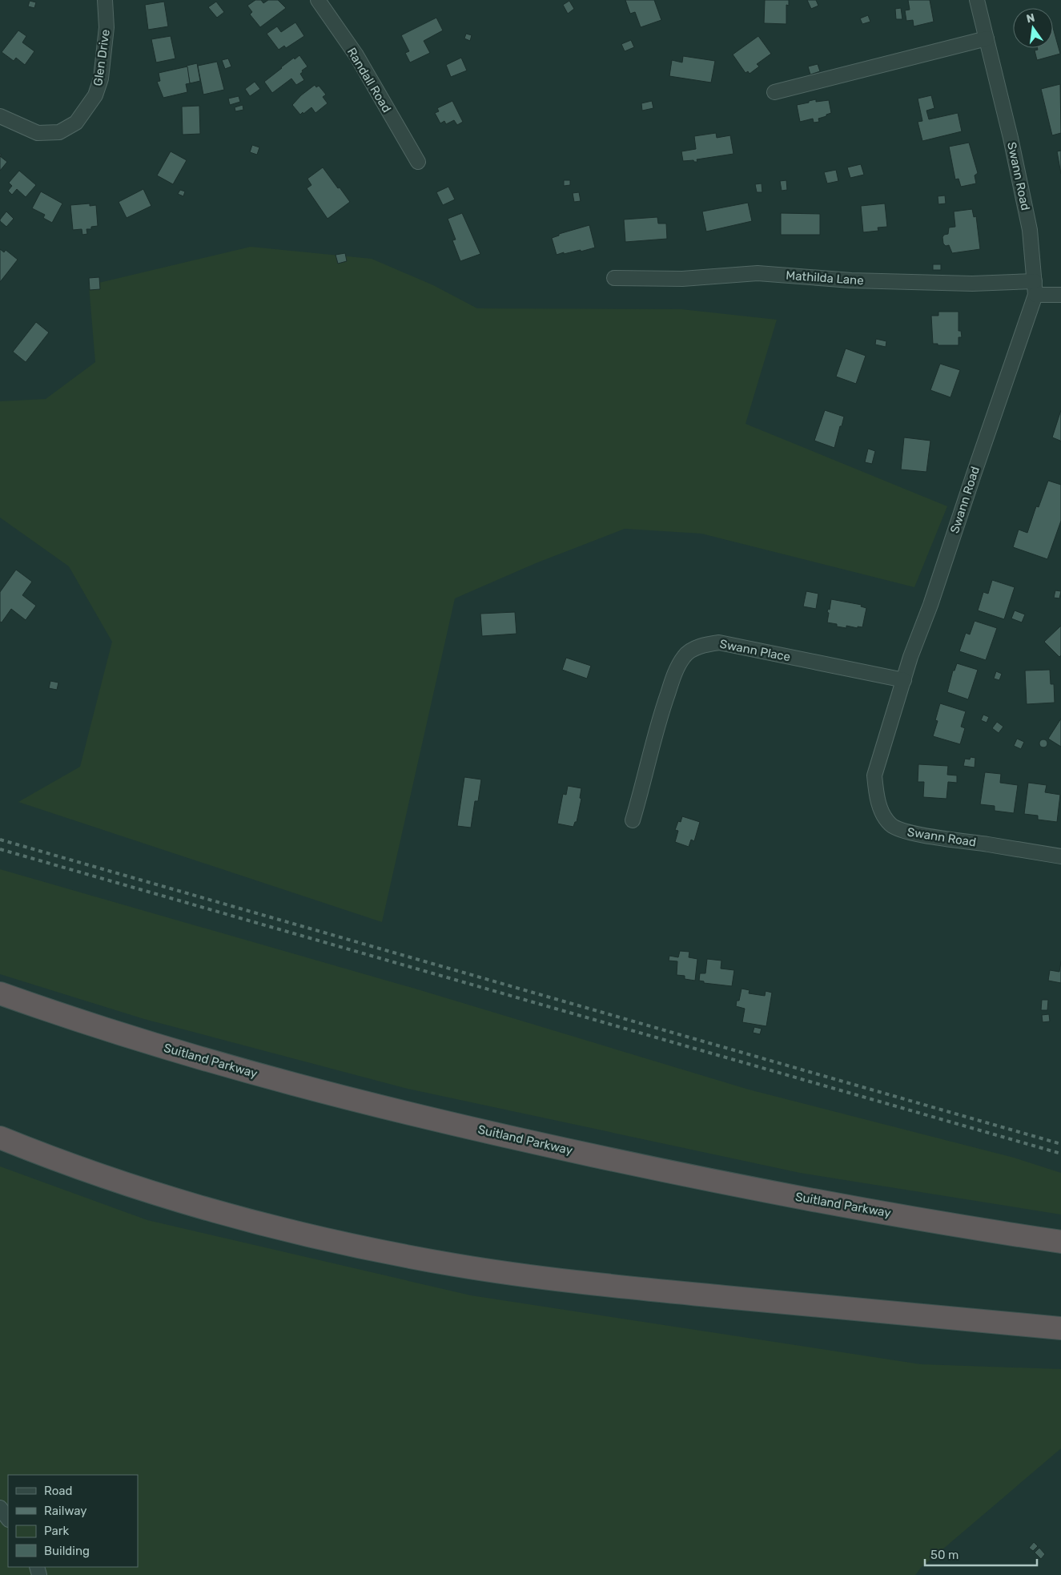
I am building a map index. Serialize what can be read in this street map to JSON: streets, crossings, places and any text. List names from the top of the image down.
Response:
{
  "streets": {
    "highway": ["Suitland Parkway"],
    "street": [
      "Glen Drive",
      "Randall Road",
      "Swann Road",
      "Mathilda Lane",
      "Swann Place"
    ]
  },
  "crossings": [
    ["Swann Road", "Mathilda Lane"],
    ["Swann Road", "Swann Place"]
  ],
  "legend": [
    "Road",
    "Railway",
    "Park",
    "Building"
  ],
  "scale_bar": "50 m",
  "north": "top"
}
